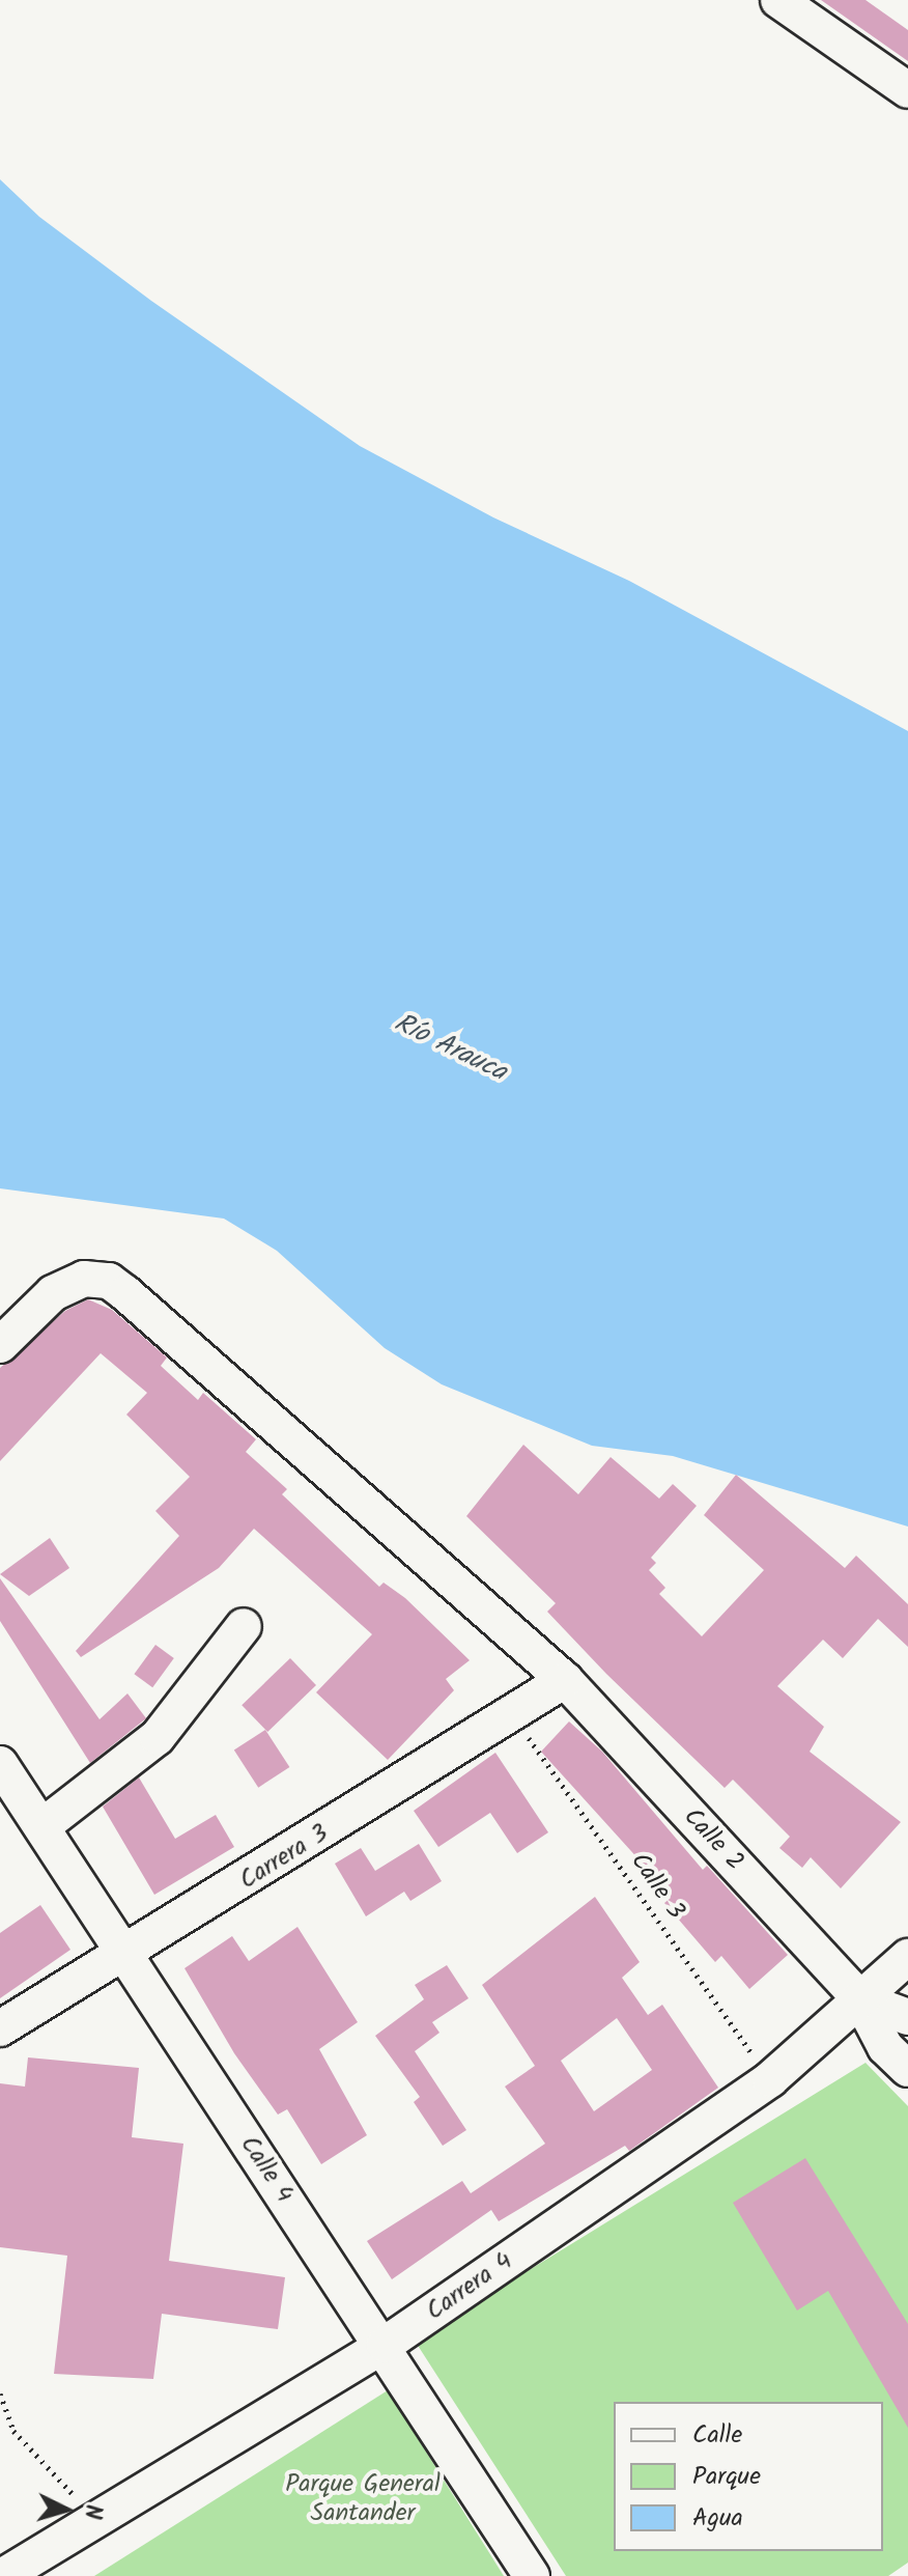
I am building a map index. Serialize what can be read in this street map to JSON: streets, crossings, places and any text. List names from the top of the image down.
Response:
{
  "streets": {
    "street": [
      "Calle 2",
      "Carrera 3",
      "Calle 4",
      "Carrera 4"
    ],
    "path": ["Calle 3"]
  },
  "crossings": [
    ["Calle 2", "Carrera 3"],
    ["Calle 2", "Carrera 4"],
    ["Carrera 3", "Calle 3"],
    ["Carrera 3", "Calle 4"],
    ["Calle 3", "Carrera 4"],
    ["Calle 4", "Carrera 4"]
  ],
  "water": ["Río Arauca"],
  "parks": ["Parque General Santander"],
  "legend": ["Calle", "Parque", "Agua"],
  "north": "right"
}
